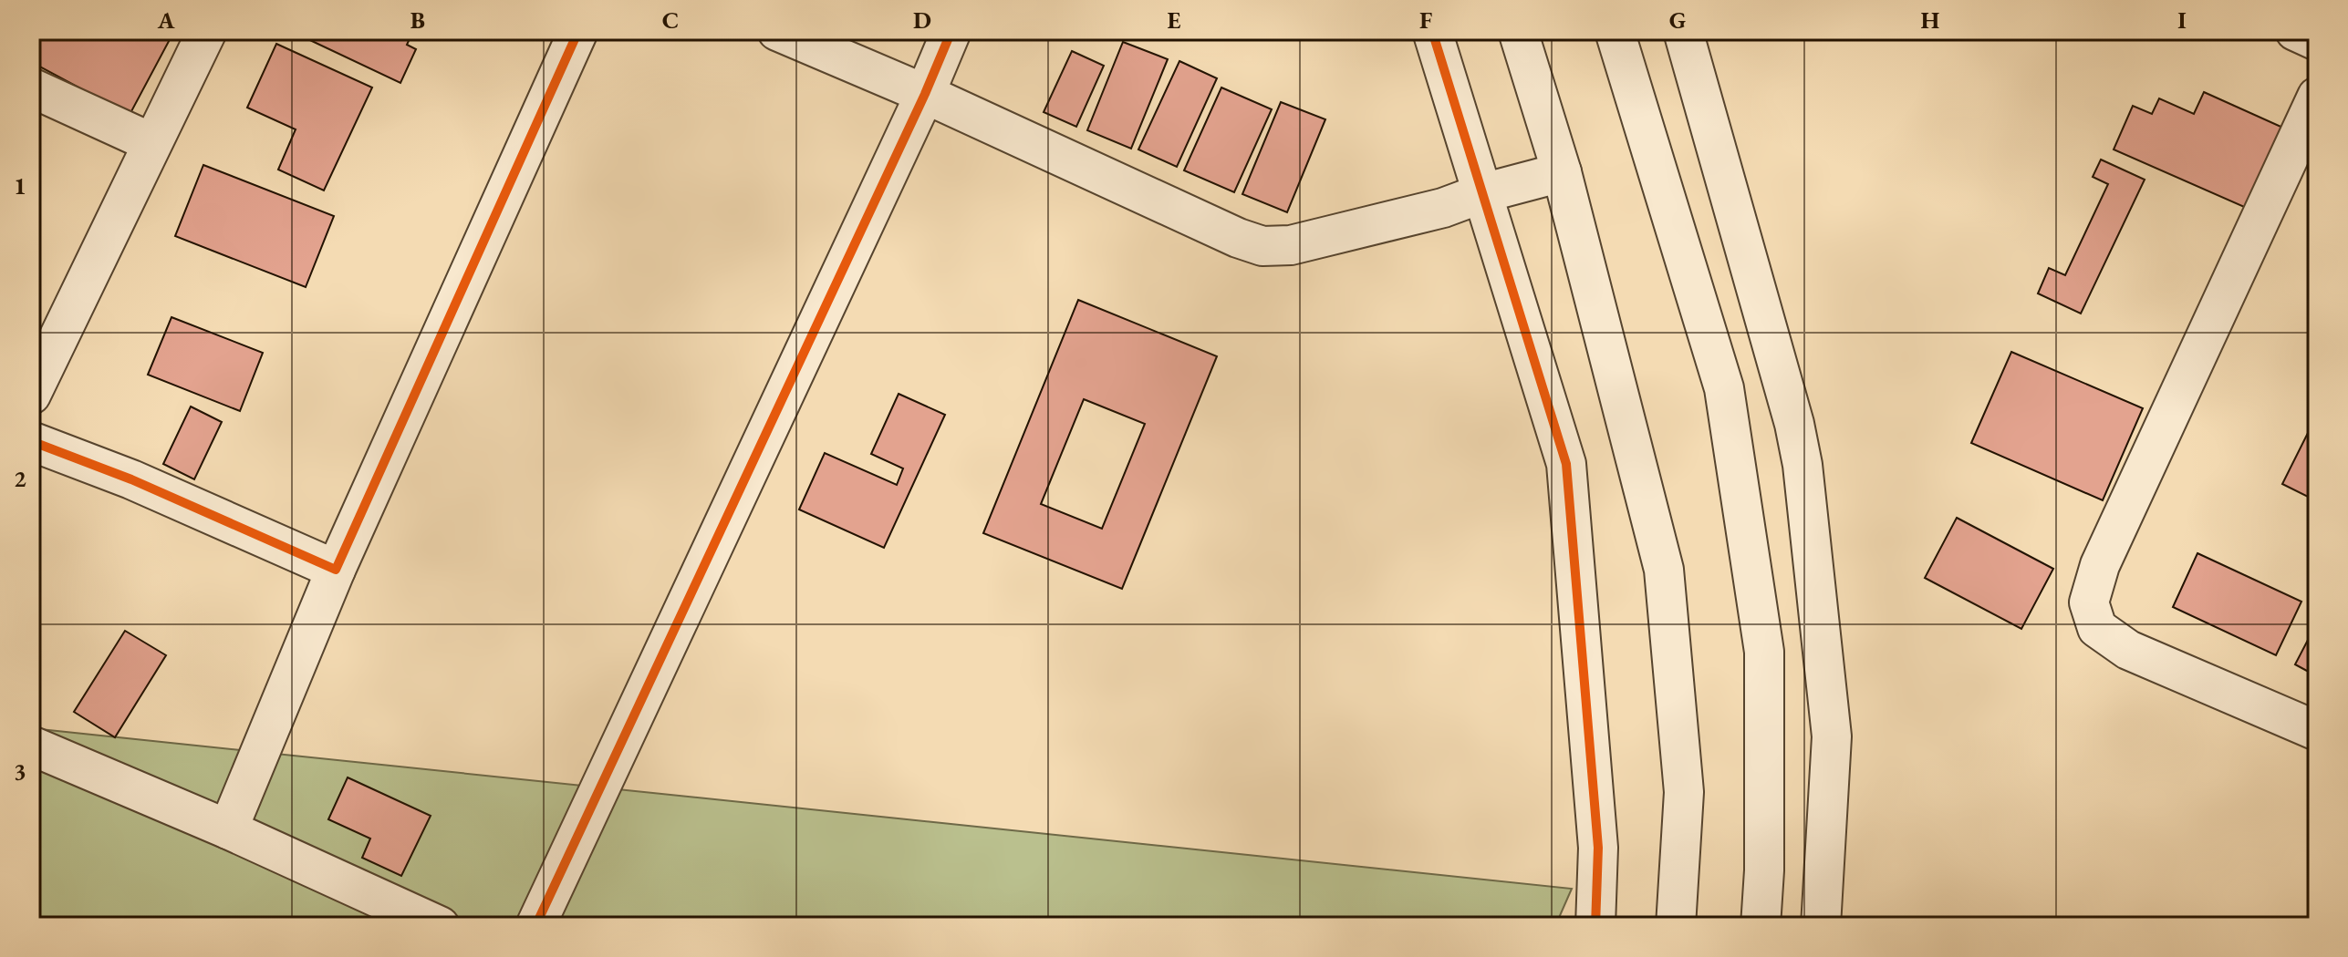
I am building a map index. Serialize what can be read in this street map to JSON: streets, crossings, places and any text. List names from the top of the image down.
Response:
{
  "grid": {
    "columns": [
      "A",
      "B",
      "C",
      "D",
      "E",
      "F",
      "G",
      "H",
      "I"
    ],
    "rows": ["1", "2", "3"]
  }
}
